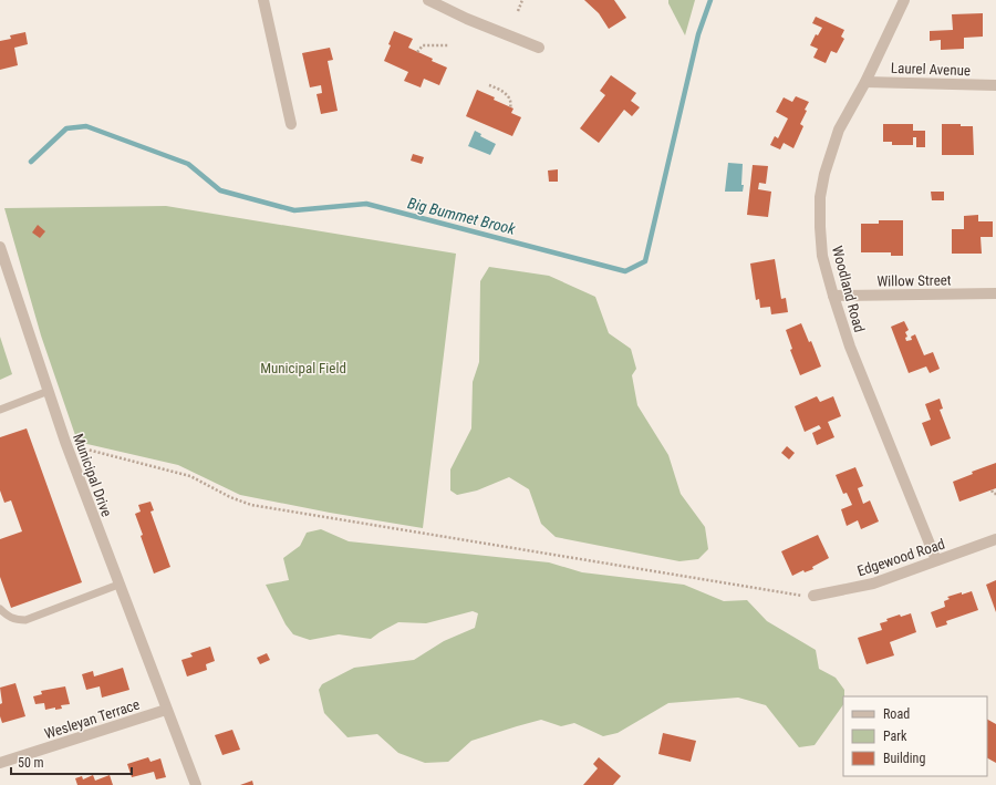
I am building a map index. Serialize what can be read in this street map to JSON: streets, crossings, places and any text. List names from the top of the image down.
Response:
{
  "streets": {
    "street": [
      "Laurel Avenue",
      "Willow Street",
      "Woodland Road",
      "Municipal Drive",
      "Edgewood Road",
      "Wesleyan Terrace"
    ]
  },
  "crossings": [
    ["Laurel Avenue", "Woodland Road"],
    ["Willow Street", "Woodland Road"],
    ["Woodland Road", "Edgewood Road"],
    ["Municipal Drive", "Wesleyan Terrace"]
  ],
  "water": ["Big Bummet Brook"],
  "parks": ["Municipal Field"],
  "legend": ["Road", "Park", "Building"],
  "scale_bar": "50 m"
}
